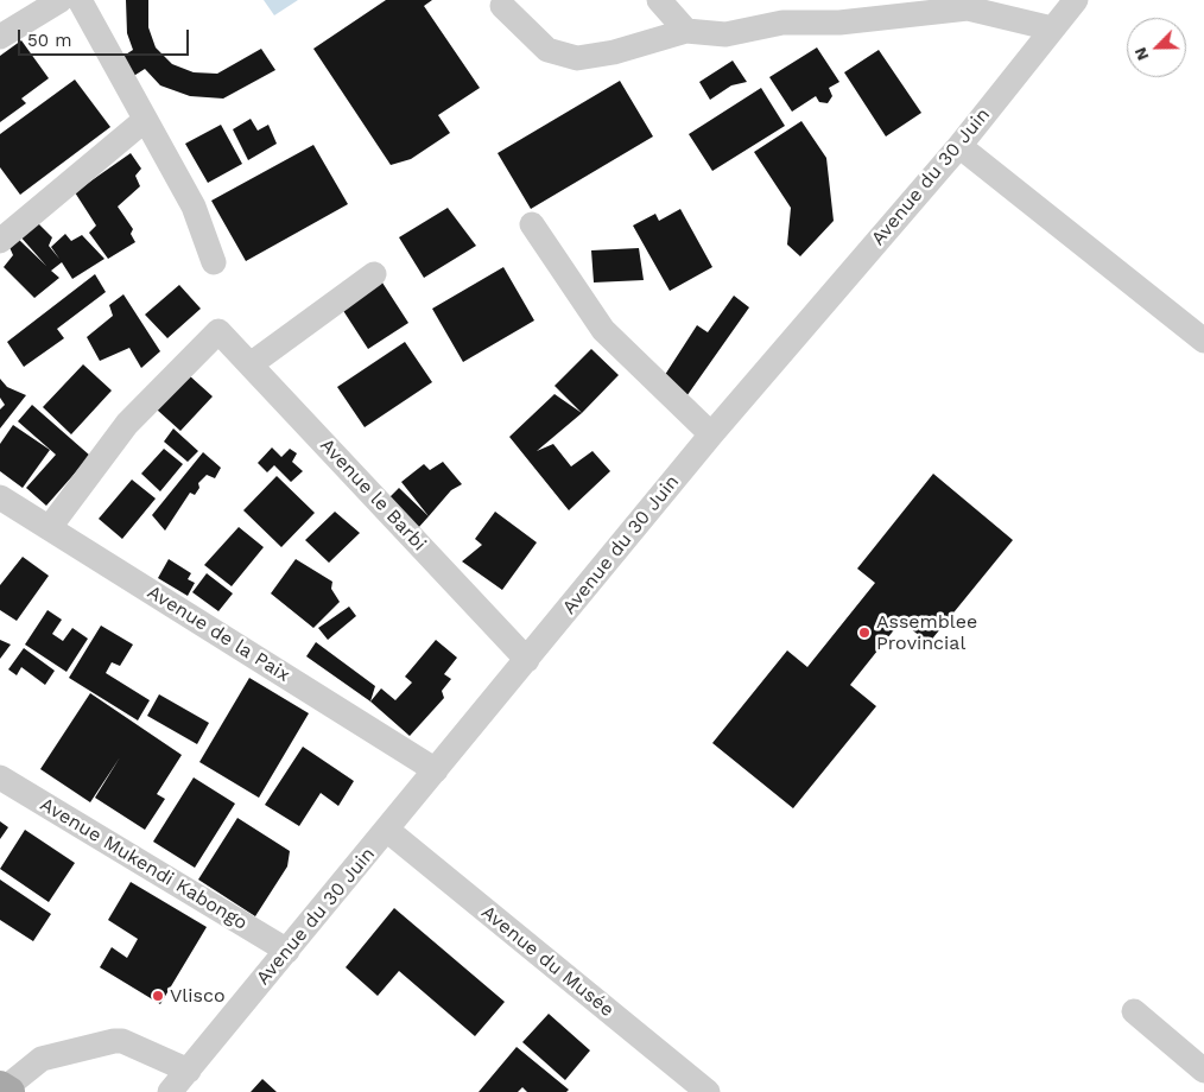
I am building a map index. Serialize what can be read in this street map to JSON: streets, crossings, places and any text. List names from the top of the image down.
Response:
{
  "streets": {
    "street": [
      "Avenue du 30 Juin",
      "Avenue le Barbi",
      "Avenue de la Paix",
      "Avenue Mukendi Kabongo",
      "Avenue du Musée"
    ]
  },
  "crossings": [
    ["Avenue du 30 Juin", "Avenue le Barbi"],
    ["Avenue du 30 Juin", "Avenue de la Paix"],
    ["Avenue du 30 Juin", "Avenue Mukendi Kabongo"],
    ["Avenue du 30 Juin", "Avenue du Musée"],
    ["Avenue le Barbi", "Avenue de la Paix"]
  ],
  "places": ["Assemblee Provincial", "Vlisco"],
  "scale_bar": "50 m",
  "north": "bottom left"
}
